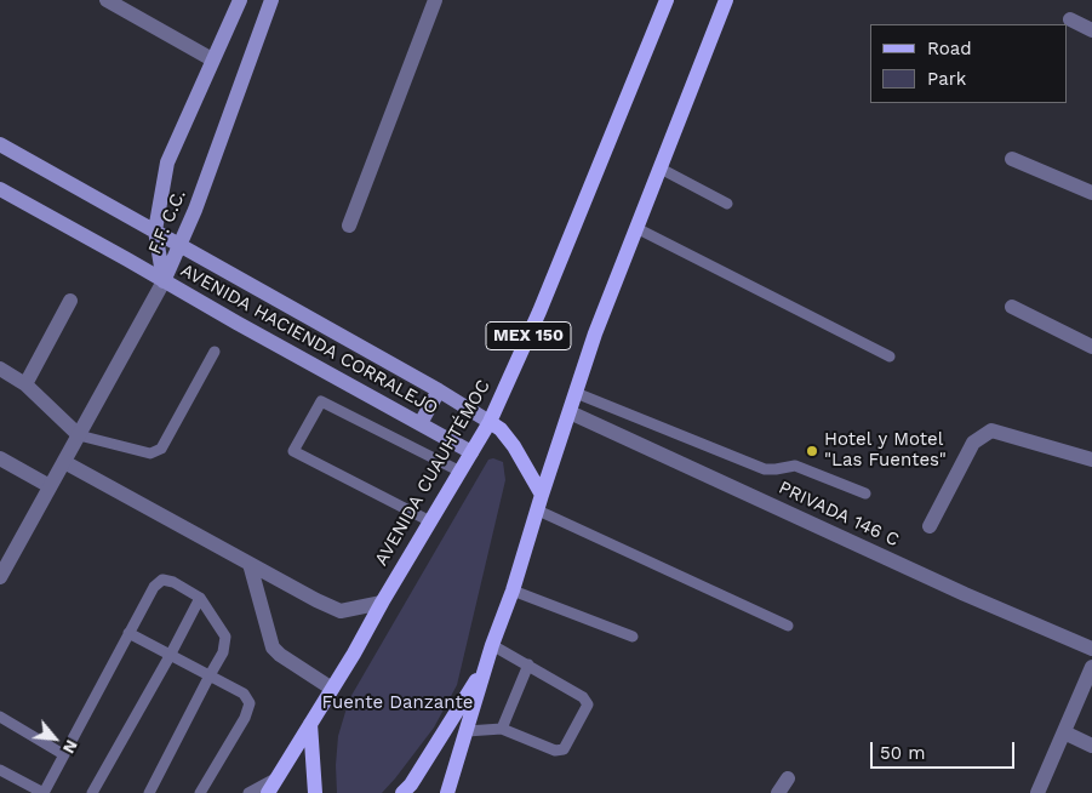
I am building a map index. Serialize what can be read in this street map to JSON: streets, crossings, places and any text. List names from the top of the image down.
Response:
{
  "streets": {
    "main road": [
      "F.F. C.C.",
      "MEX 150",
      "AVENIDA HACIENDA CORRALEJO",
      "AVENIDA CUAUHTÉMOC"
    ],
    "street": ["PRIVADA 146 C"]
  },
  "crossings": [
    ["F.F. C.C.", "AVENIDA HACIENDA CORRALEJO"],
    ["MEX 150", "PRIVADA 146 C"],
    ["AVENIDA HACIENDA CORRALEJO", "AVENIDA CUAUHTÉMOC"]
  ],
  "parks": ["Fuente Danzante"],
  "places": ["Hotel y Motel \"Las Fuentes\""],
  "legend": ["Road", "Park"],
  "scale_bar": "50 m",
  "north": "bottom right"
}
